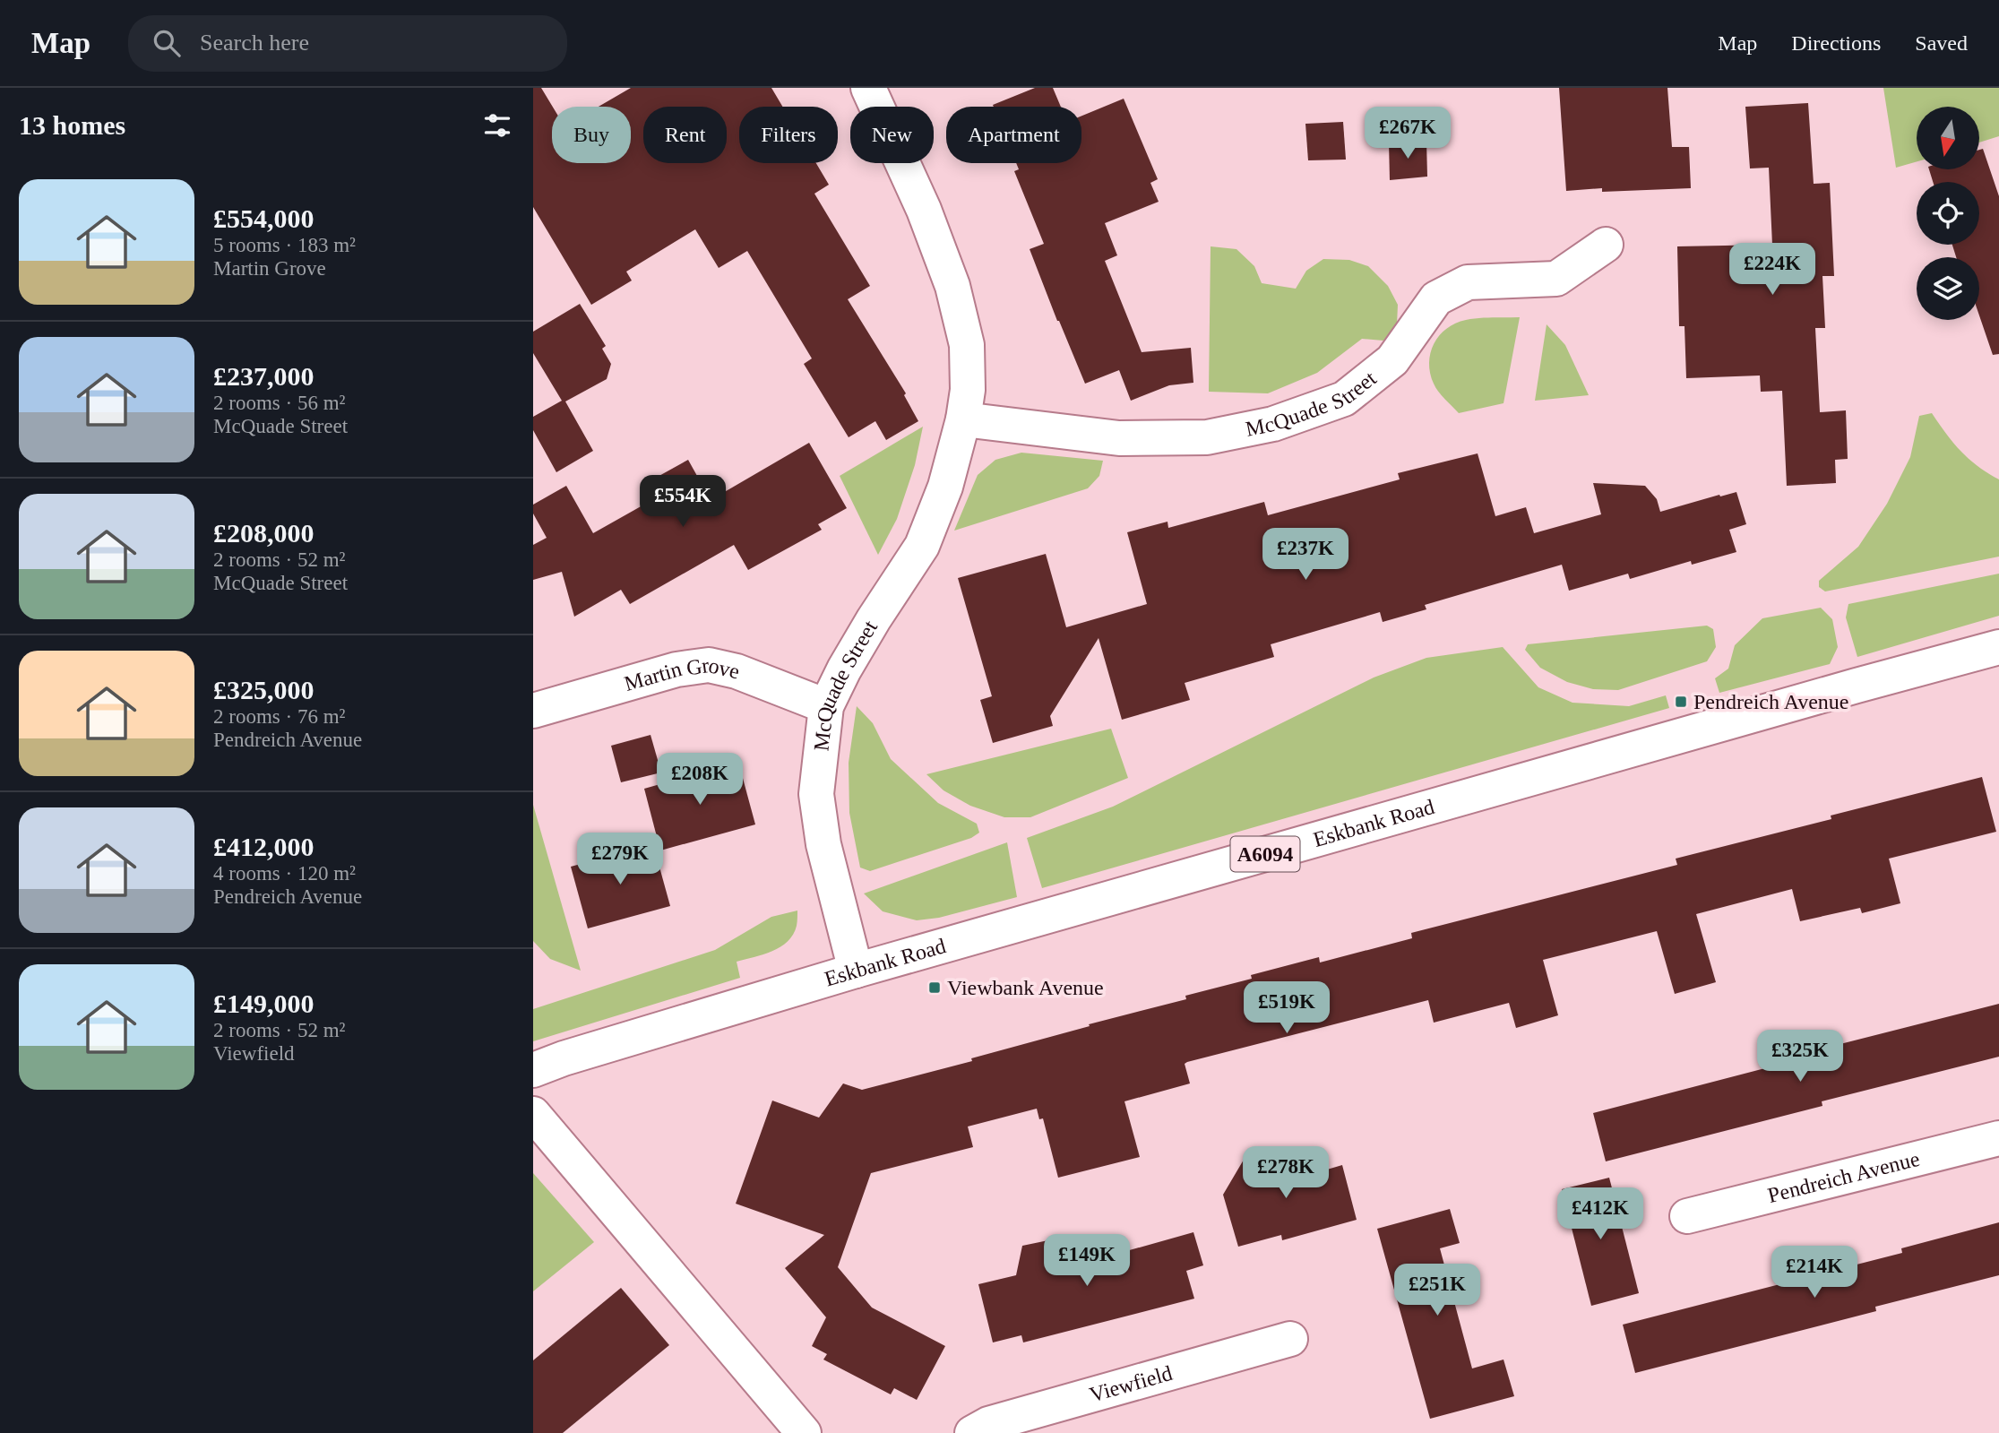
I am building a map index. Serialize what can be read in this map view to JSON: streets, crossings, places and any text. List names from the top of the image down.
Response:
{
  "streets": {
    "street": [
      "McQuade Street",
      "Martin Grove",
      "Eskbank Road",
      "A6094",
      "Pendreich Avenue",
      "Viewfield"
    ]
  },
  "crossings": [
    ["McQuade Street", "Martin Grove"],
    ["McQuade Street", "Eskbank Road"]
  ],
  "places": {
    "transit": ["Pendreich Avenue", "Viewbank Avenue"]
  },
  "north": "bottom",
  "page": {
    "header": "Map",
    "search": "Search here",
    "nav": ["Map", "Directions", "Saved"],
    "heading": "13 homes",
    "price": [
      "£267K",
      "£224K",
      "£554K",
      "£237K",
      "£208K",
      "£279K",
      "£519K",
      "£325K",
      "£278K",
      "£412K",
      "£149K",
      "£214K",
      "£251K"
    ],
    "chip": [
      "Buy",
      "Rent",
      "Filters",
      "New",
      "Apartment"
    ],
    "list": [
      {
        "name": "£554,000",
        "note": "5 rooms · 183 m² · Martin Grove"
      },
      {
        "name": "£237,000",
        "note": "2 rooms · 56 m² · McQuade Street"
      },
      {
        "name": "£208,000",
        "note": "2 rooms · 52 m² · McQuade Street"
      },
      {
        "name": "£325,000",
        "note": "2 rooms · 76 m² · Pendreich Avenue"
      },
      {
        "name": "£412,000",
        "note": "4 rooms · 120 m² · Pendreich Avenue"
      },
      {
        "name": "£149,000",
        "note": "2 rooms · 52 m² · Viewfield"
      }
    ]
  }
}
